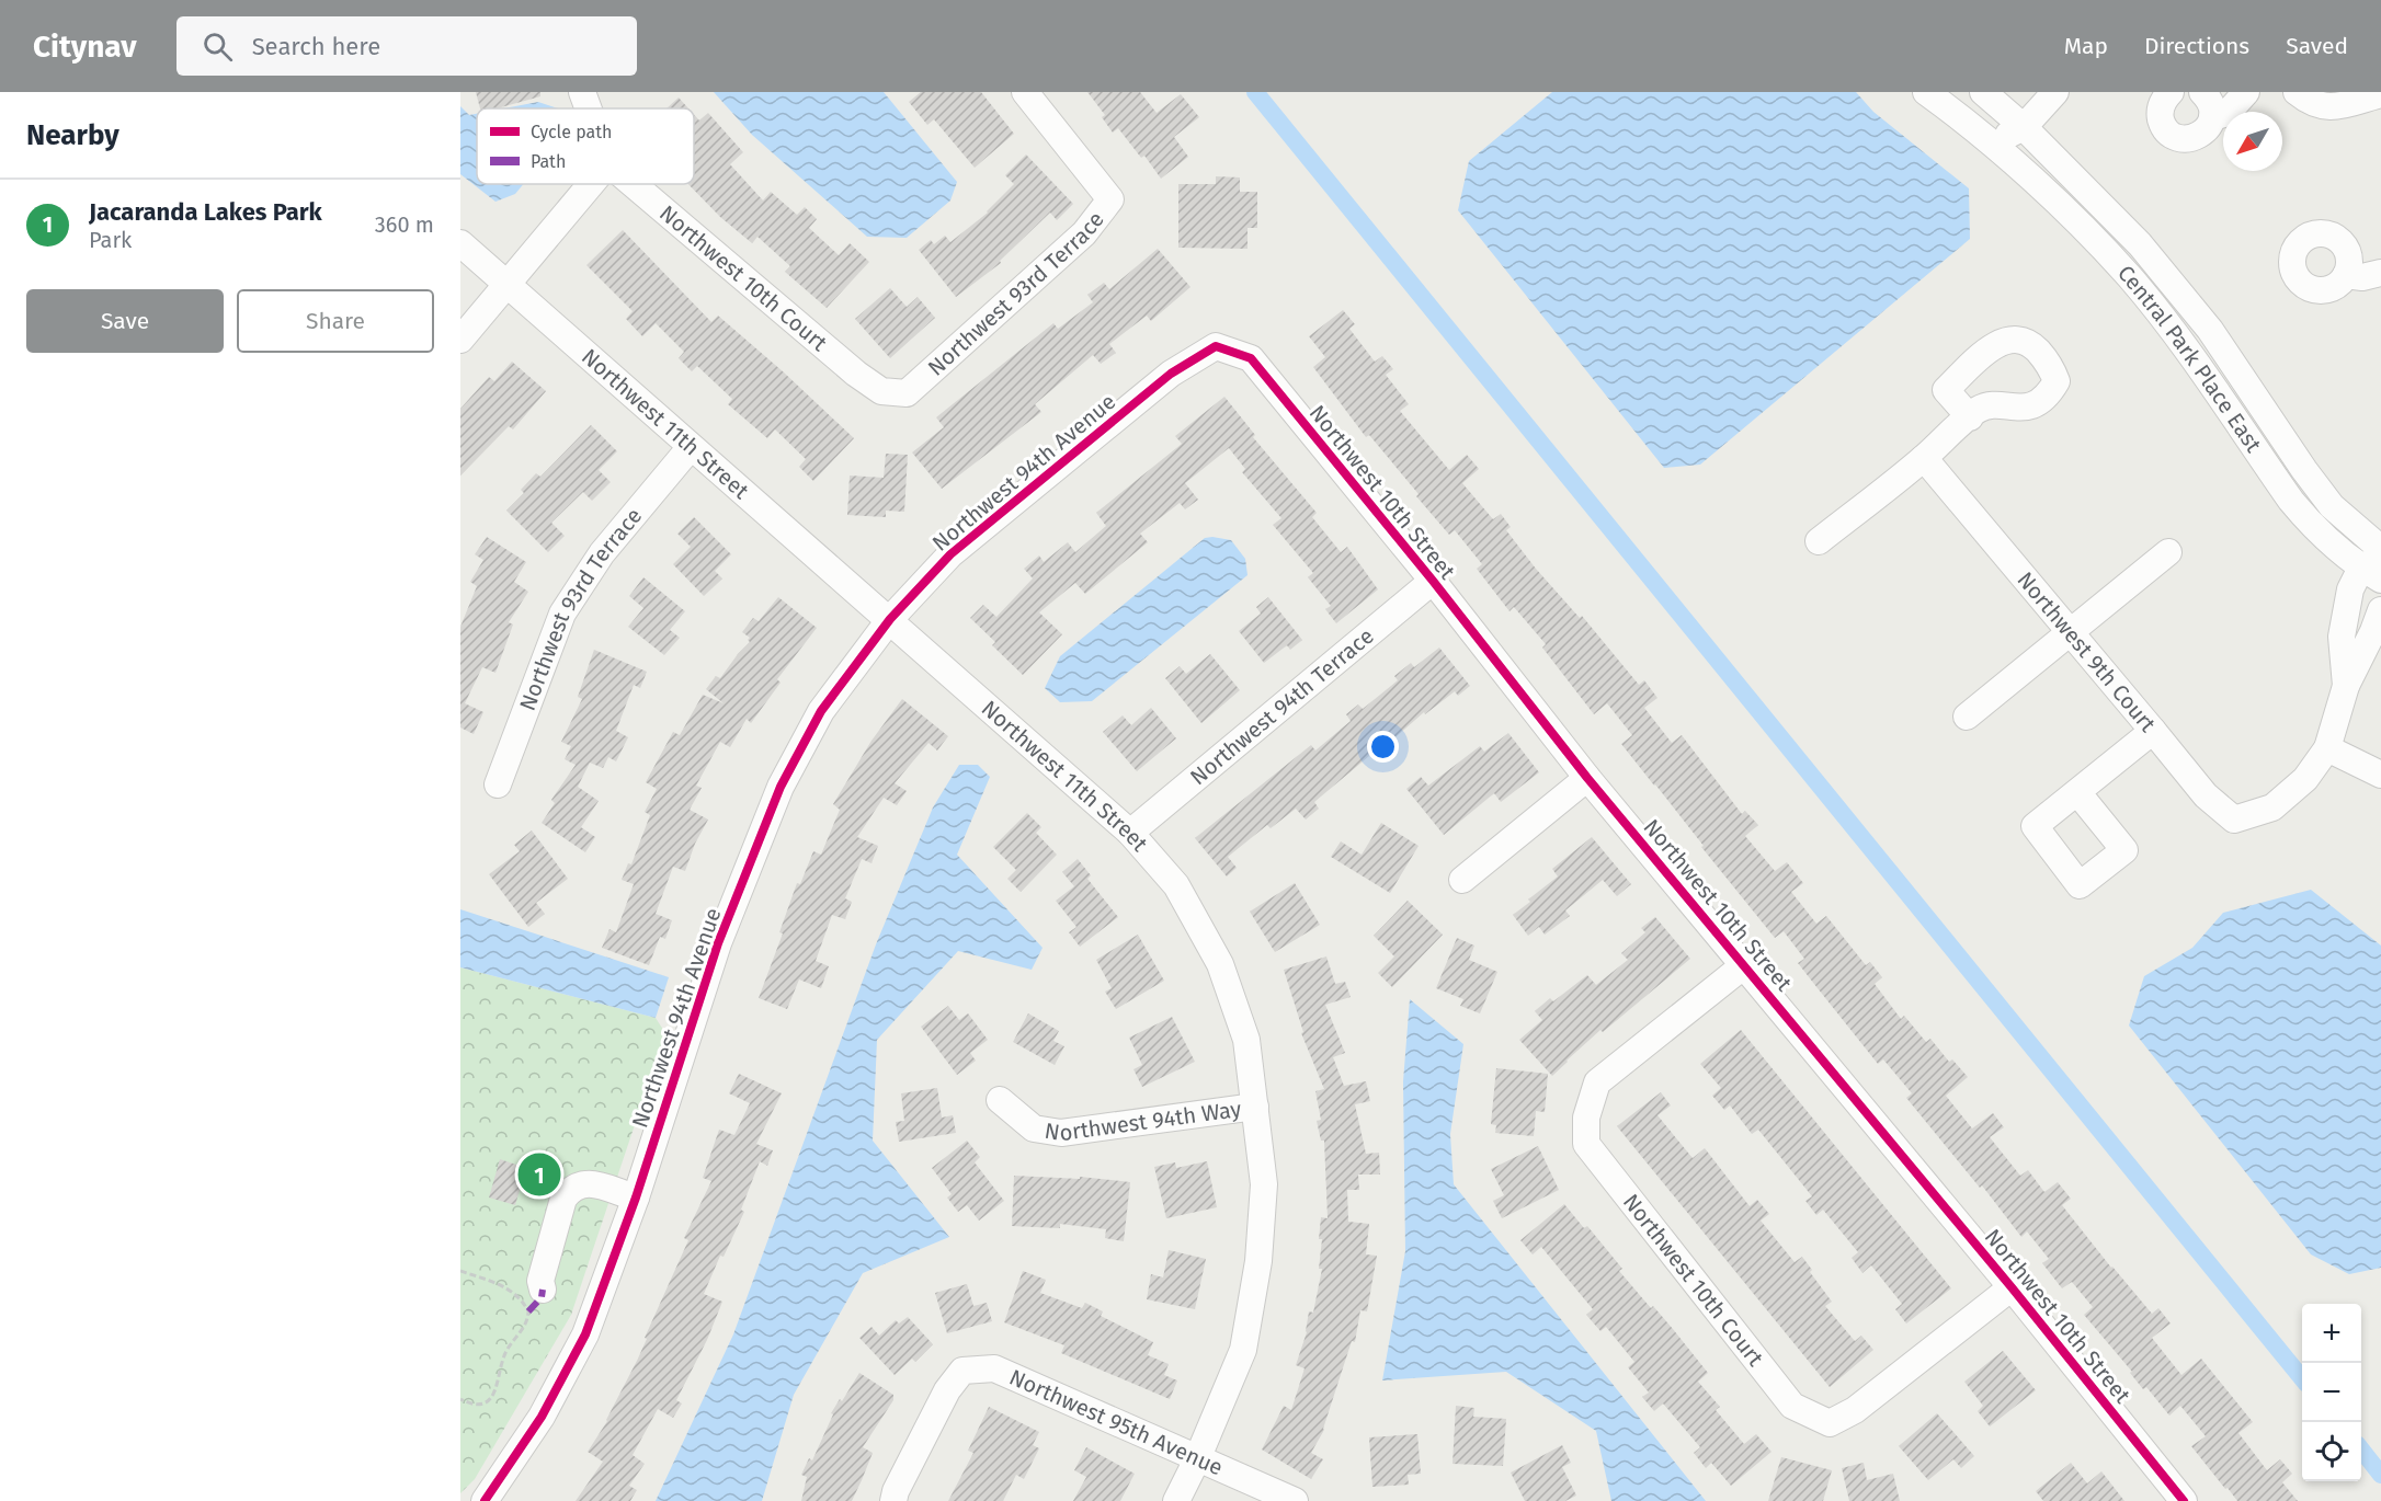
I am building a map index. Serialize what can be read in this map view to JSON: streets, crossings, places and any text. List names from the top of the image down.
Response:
{
  "streets": {
    "street": [
      "Northwest 10th Court",
      "Northwest 93rd Terrace",
      "Central Park Place East",
      "Northwest 11th Street",
      "Northwest 94th Avenue",
      "Northwest 10th Street",
      "Northwest 9th Court",
      "Northwest 94th Terrace",
      "Northwest 94th Way",
      "Northwest 95th Avenue"
    ]
  },
  "crossings": [
    ["Northwest 10th Court", "Northwest 93rd Terrace"],
    ["Northwest 10th Court", "Northwest 10th Street"],
    ["Northwest 93rd Terrace", "Northwest 11th Street"],
    ["Northwest 11th Street", "Northwest 94th Avenue"],
    ["Northwest 11th Street", "Northwest 94th Terrace"],
    ["Northwest 11th Street", "Northwest 94th Way"],
    ["Northwest 11th Street", "Northwest 95th Avenue"],
    ["Northwest 94th Avenue", "Northwest 10th Street"],
    ["Northwest 10th Street", "Northwest 94th Terrace"]
  ],
  "legend": ["Cycle path", "Path"],
  "north": "bottom left",
  "page": {
    "header": "Citynav",
    "search": "Search here",
    "nav": ["Map", "Directions", "Saved"],
    "heading": "Nearby",
    "list": [
      {
        "mark": "1",
        "name": "Jacaranda Lakes Park",
        "note": "Park",
        "value": "360 m"
      }
    ],
    "buttons": ["Save", "Share"],
    "pins": "1",
    "map_buttons": ["+", "−"]
  }
}
